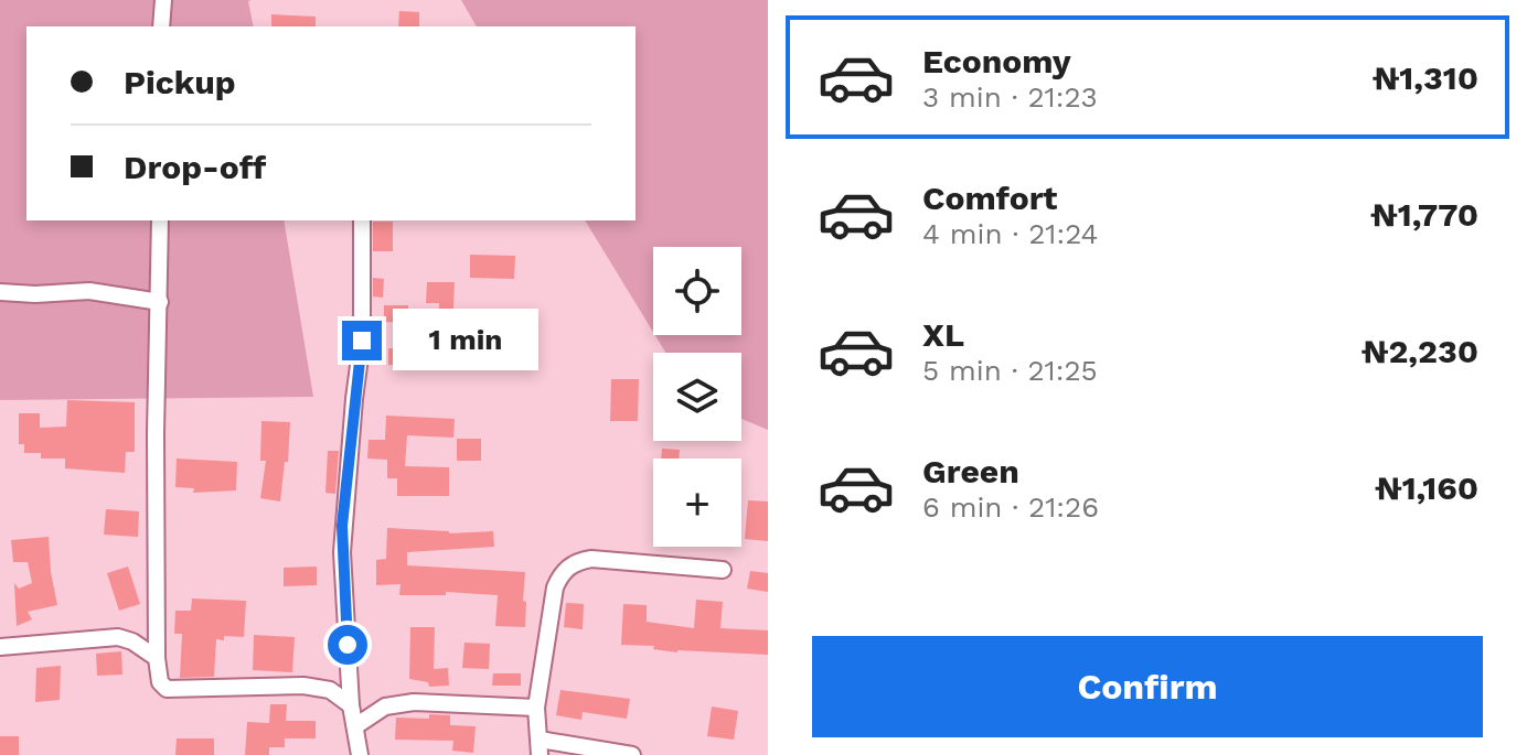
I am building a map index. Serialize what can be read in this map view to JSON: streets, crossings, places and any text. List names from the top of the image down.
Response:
{
  "page": {
    "list": [
      {
        "name": "Economy",
        "note": "3 min · 21:23",
        "value": "₦1,310"
      },
      {
        "name": "Comfort",
        "note": "4 min · 21:24",
        "value": "₦1,770"
      },
      {
        "name": "XL",
        "note": "5 min · 21:25",
        "value": "₦2,230"
      },
      {
        "name": "Green",
        "note": "6 min · 21:26",
        "value": "₦1,160"
      }
    ],
    "banner": ["Pickup", "Drop-off"],
    "map_buttons": "+",
    "bubble": "1 min",
    "buttons": "Confirm"
  }
}
